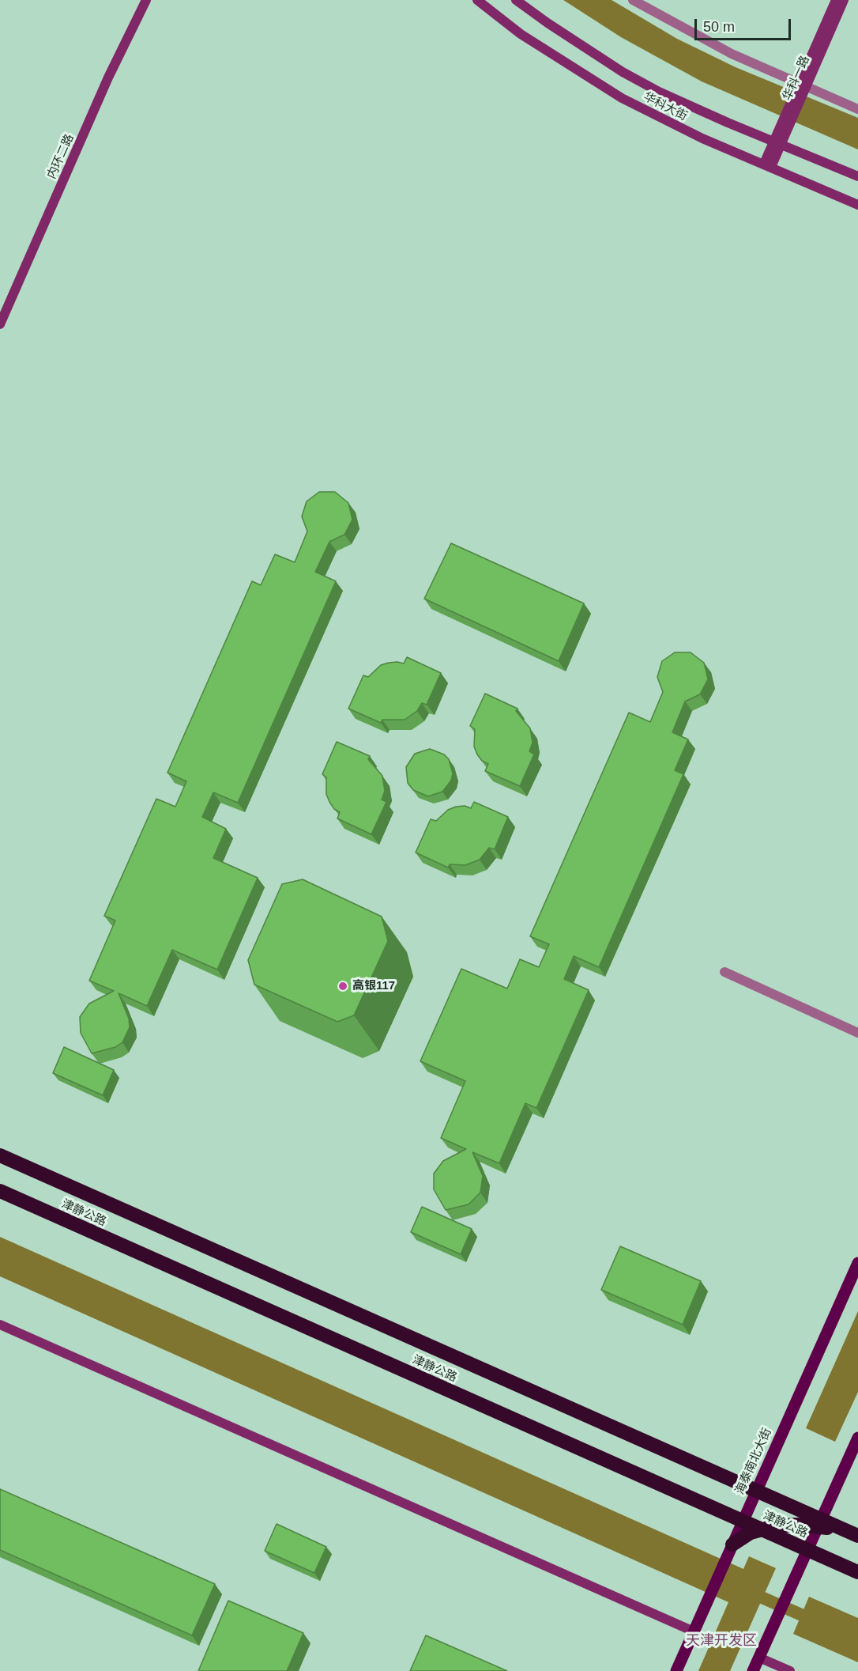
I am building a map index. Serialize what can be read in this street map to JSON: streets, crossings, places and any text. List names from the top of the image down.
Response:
{
  "streets": {
    "highway": ["津静公路"],
    "main road": [
      "华科一路",
      "华科大街",
      "内环二路",
      "海泰南北大街"
    ]
  },
  "crossings": [
    ["华科一路", "华科大街"],
    ["津静公路", "海泰南北大街"]
  ],
  "districts": ["天津开发区"],
  "places": ["高银117"],
  "scale_bar": "50 m"
}
